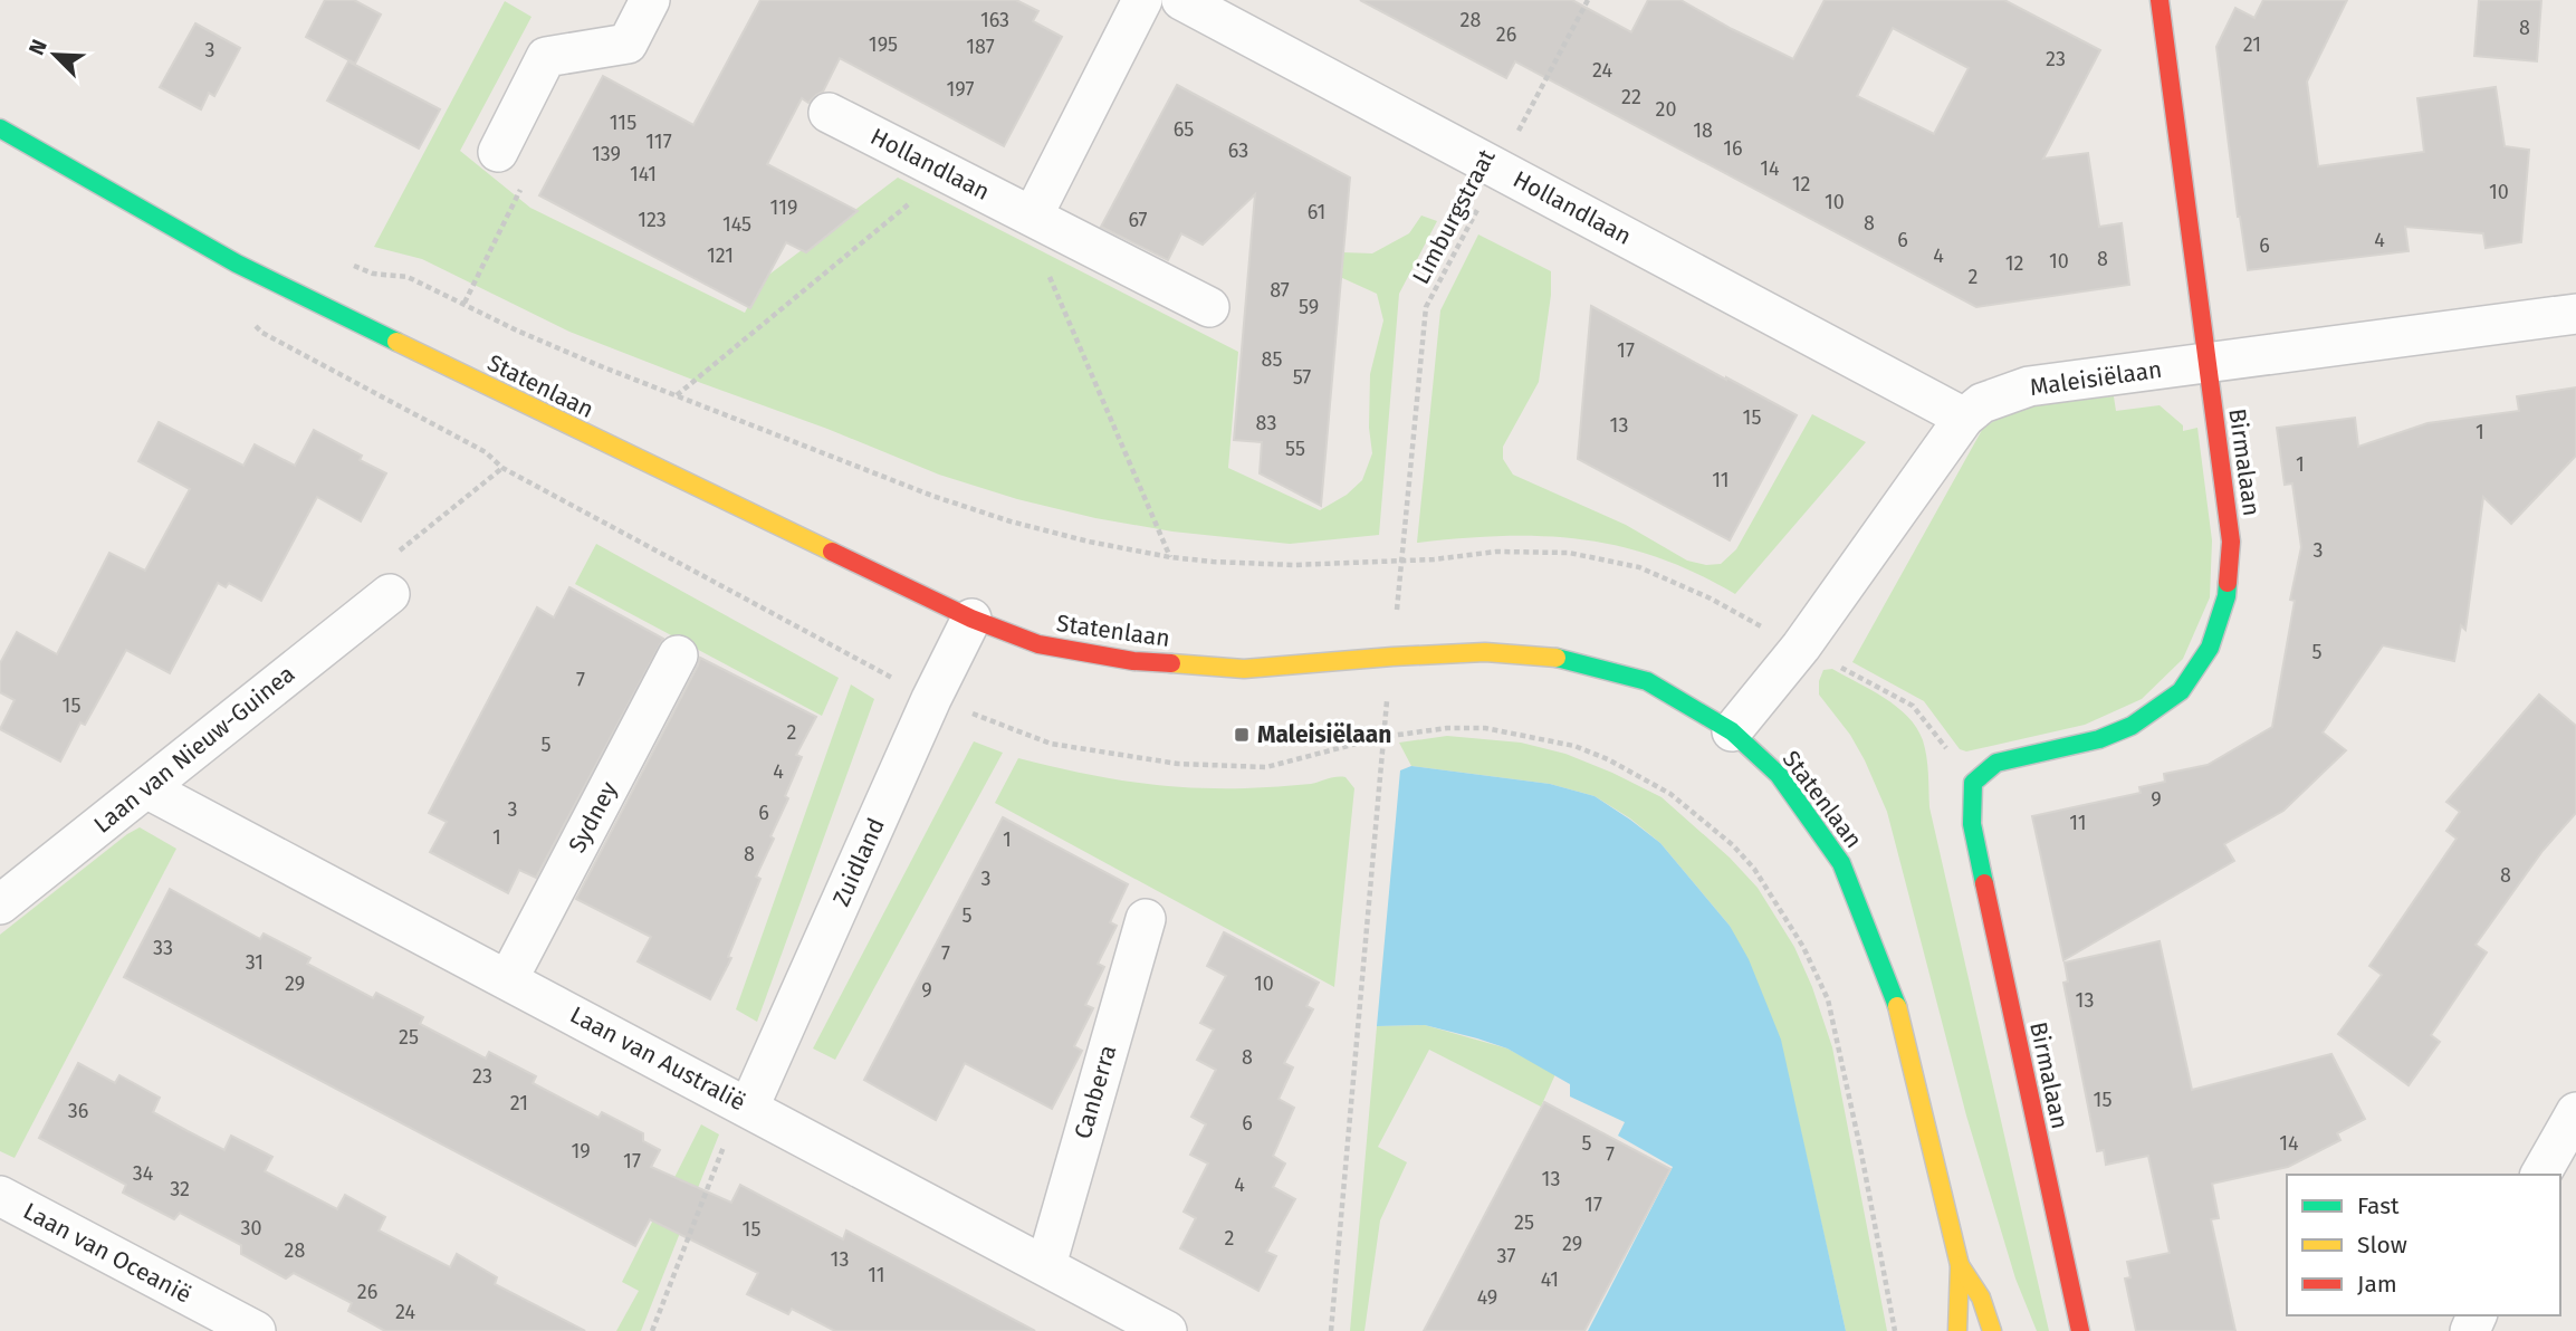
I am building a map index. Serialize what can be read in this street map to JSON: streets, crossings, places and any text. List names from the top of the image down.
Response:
{
  "streets": {
    "main road": ["Statenlaan", "Birmalaan"],
    "street": [
      "Hollandlaan",
      "Maleisiëlaan",
      "Laan van Nieuw-Guinea",
      "Sydney",
      "Zuidland",
      "Laan van Australië",
      "Canberra",
      "Laan van Oceanië"
    ],
    "path": ["Limburgstraat"]
  },
  "crossings": [
    ["Hollandlaan", "Limburgstraat"],
    ["Hollandlaan", "Maleisiëlaan"],
    ["Limburgstraat", "Statenlaan"],
    ["Maleisiëlaan", "Statenlaan"],
    ["Maleisiëlaan", "Birmalaan"],
    ["Statenlaan", "Zuidland"],
    ["Laan van Nieuw-Guinea", "Laan van Australië"],
    ["Sydney", "Laan van Australië"],
    ["Zuidland", "Laan van Australië"],
    ["Laan van Australië", "Canberra"]
  ],
  "places": {
    "transit": ["Maleisiëlaan"]
  },
  "house_numbers": [
    "163",
    "28",
    "8",
    "26",
    "195",
    "21",
    "187",
    "3",
    "23",
    "24",
    "197",
    "22",
    "20",
    "115",
    "65",
    "18",
    "117",
    "16",
    "63",
    "139",
    "14",
    "141",
    "12",
    "10",
    "10",
    "119",
    "61",
    "123",
    "67",
    "8",
    "145",
    "6",
    "4",
    "6",
    "121",
    "4",
    "8",
    "10",
    "12",
    "2",
    "87",
    "59",
    "17",
    "85",
    "57",
    "15",
    "83",
    "13",
    "1",
    "55",
    "1",
    "11",
    "3",
    "5",
    "7",
    "15",
    "2",
    "5",
    "4",
    "9",
    "3",
    "6",
    "11",
    "1",
    "1",
    "8",
    "8",
    "3",
    "5",
    "33",
    "7",
    "31",
    "29",
    "10",
    "9",
    "13",
    "25",
    "8",
    "23",
    "15",
    "21",
    "36",
    "6",
    "5",
    "14",
    "19",
    "7",
    "17",
    "34",
    "13",
    "4",
    "32",
    "17",
    "25",
    "30",
    "15",
    "2",
    "29",
    "28",
    "37",
    "13",
    "11",
    "41",
    "26",
    "49",
    "24"
  ],
  "legend": ["Fast", "Slow", "Jam"],
  "north": "top left"
}
